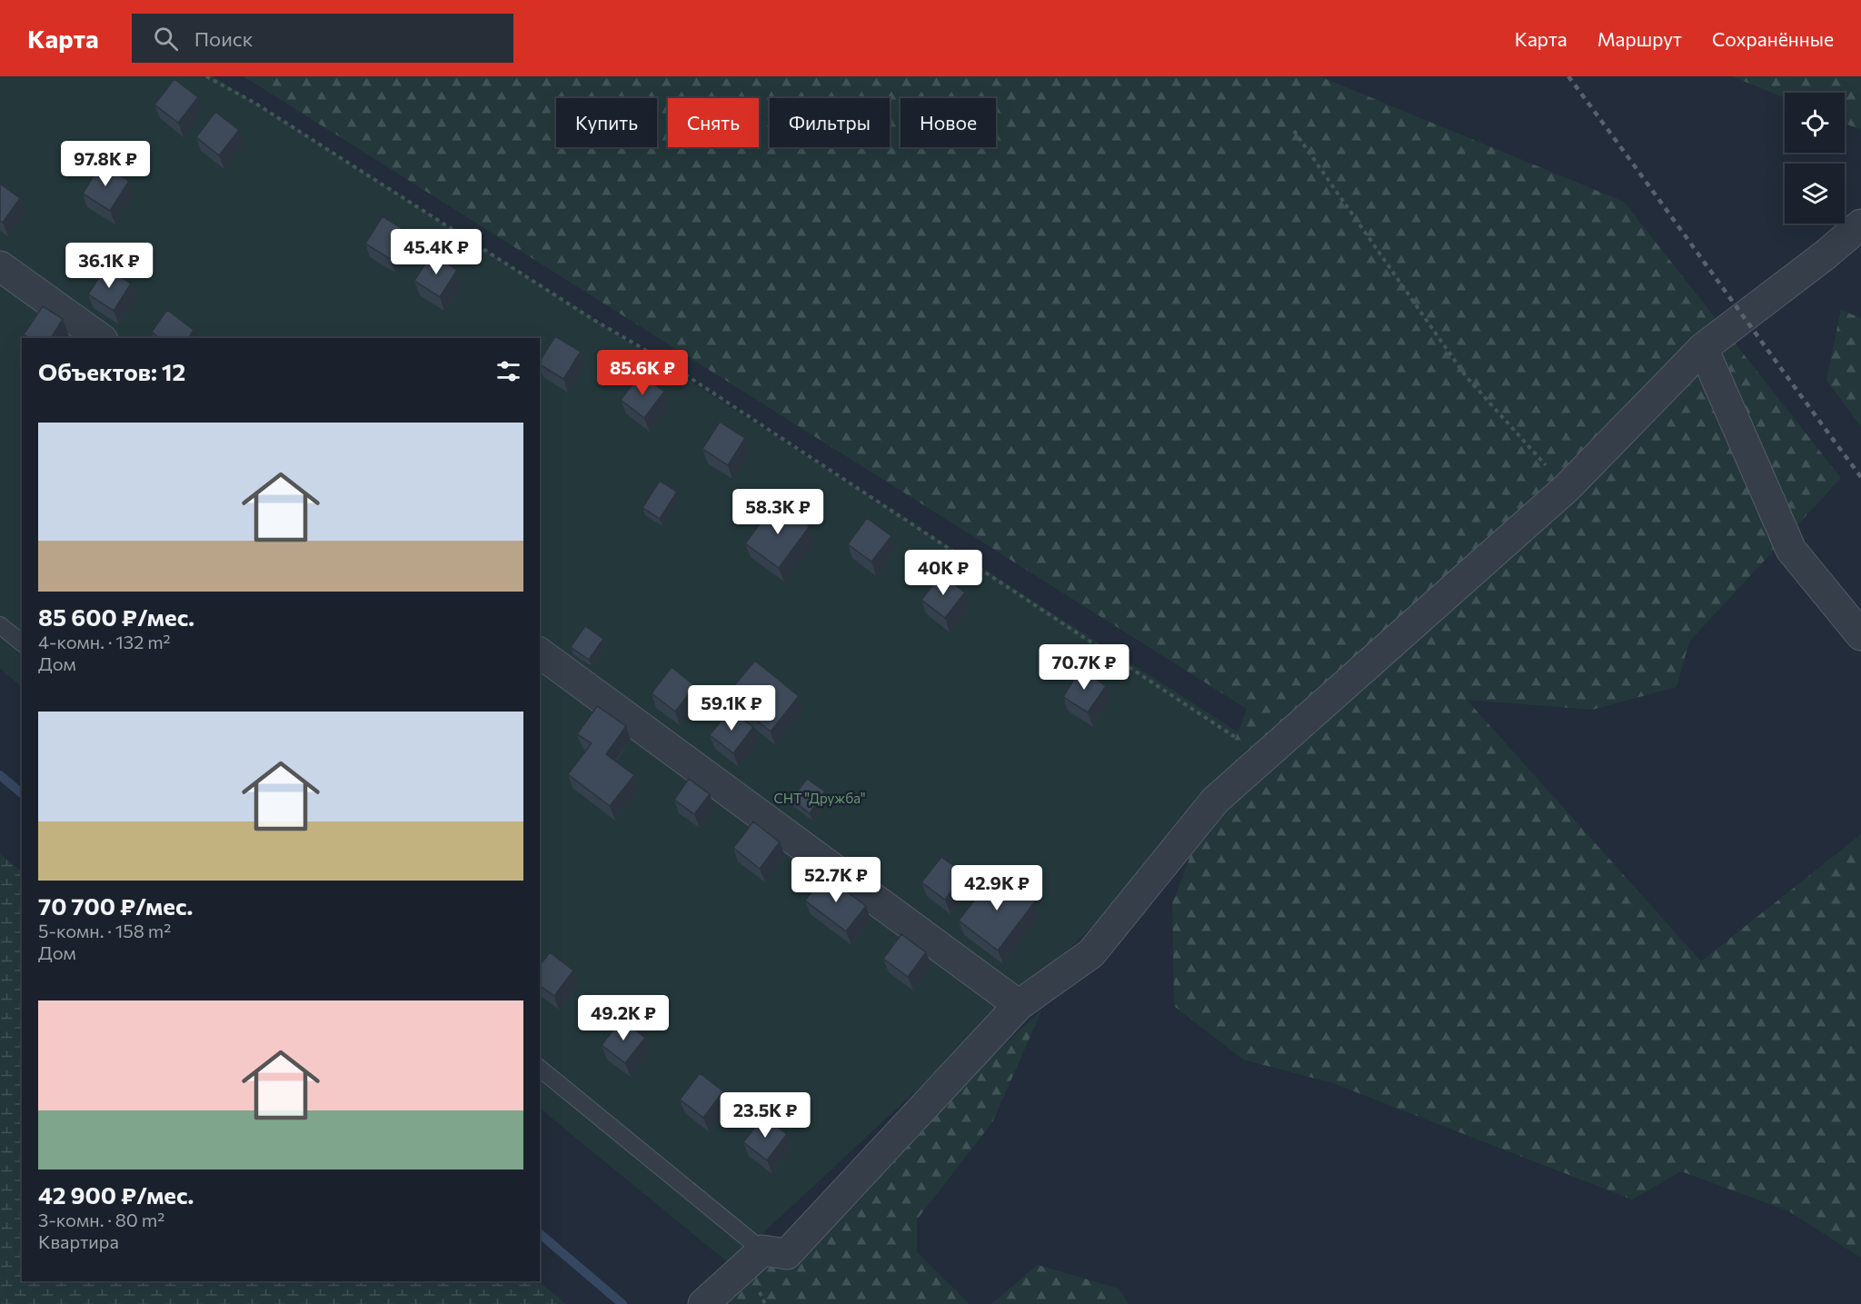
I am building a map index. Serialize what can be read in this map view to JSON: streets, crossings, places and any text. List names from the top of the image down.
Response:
{
  "parks": ["СНТ \"Дружба\""],
  "page": {
    "header": "Карта",
    "search": "Поиск",
    "nav": ["Карта", "Маршрут", "Сохранённые"],
    "chip": [
      "Купить",
      "Снять",
      "Фильтры",
      "Новое"
    ],
    "price": [
      "97.8K ₽",
      "45.4K ₽",
      "36.1K ₽",
      "85.6K ₽",
      "58.3K ₽",
      "40K ₽",
      "70.7K ₽",
      "59.1K ₽",
      "52.7K ₽",
      "42.9K ₽",
      "49.2K ₽",
      "23.5K ₽"
    ],
    "heading": "Объектов: 12",
    "list": [
      {
        "name": "85 600 ₽/мес.",
        "note": "4-комн. · 132 m² · Дом"
      },
      {
        "name": "70 700 ₽/мес.",
        "note": "5-комн. · 158 m² · Дом"
      },
      {
        "name": "42 900 ₽/мес.",
        "note": "3-комн. · 80 m² · Квартира"
      }
    ]
  }
}
